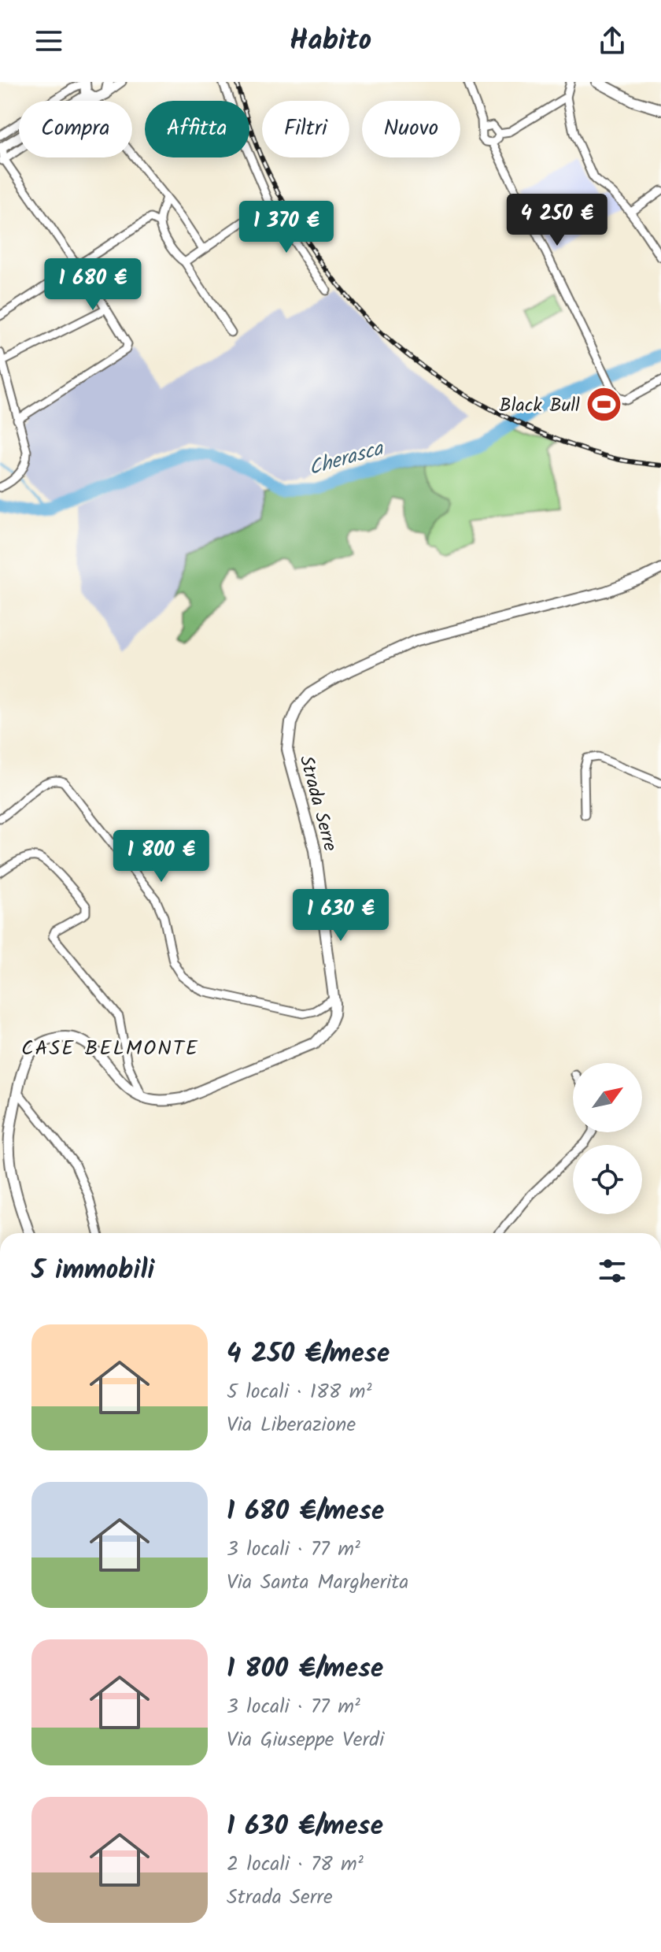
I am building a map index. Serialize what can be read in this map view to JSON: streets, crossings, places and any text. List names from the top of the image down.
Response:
{
  "streets": {
    "main road": ["Strada Serre"]
  },
  "districts": ["CASE BELMONTE"],
  "water": ["Cherasca"],
  "places": {
    "sports": ["Black Bull"]
  },
  "north": "top right",
  "page": {
    "header": "Habito",
    "chip": [
      "Compra",
      "Affitta",
      "Filtri",
      "Nuovo"
    ],
    "price": [
      "4 250 €",
      "1 370 €",
      "1 680 €",
      "1 800 €",
      "1 630 €"
    ],
    "heading": "5 immobili",
    "list": [
      {
        "name": "4 250 €/mese",
        "note": "5 locali · 188 m² · Via Liberazione"
      },
      {
        "name": "1 680 €/mese",
        "note": "3 locali · 77 m² · Via Santa Margherita"
      },
      {
        "name": "1 800 €/mese",
        "note": "3 locali · 77 m² · Via Giuseppe Verdi"
      },
      {
        "name": "1 630 €/mese",
        "note": "2 locali · 78 m² · Strada Serre"
      }
    ]
  }
}
